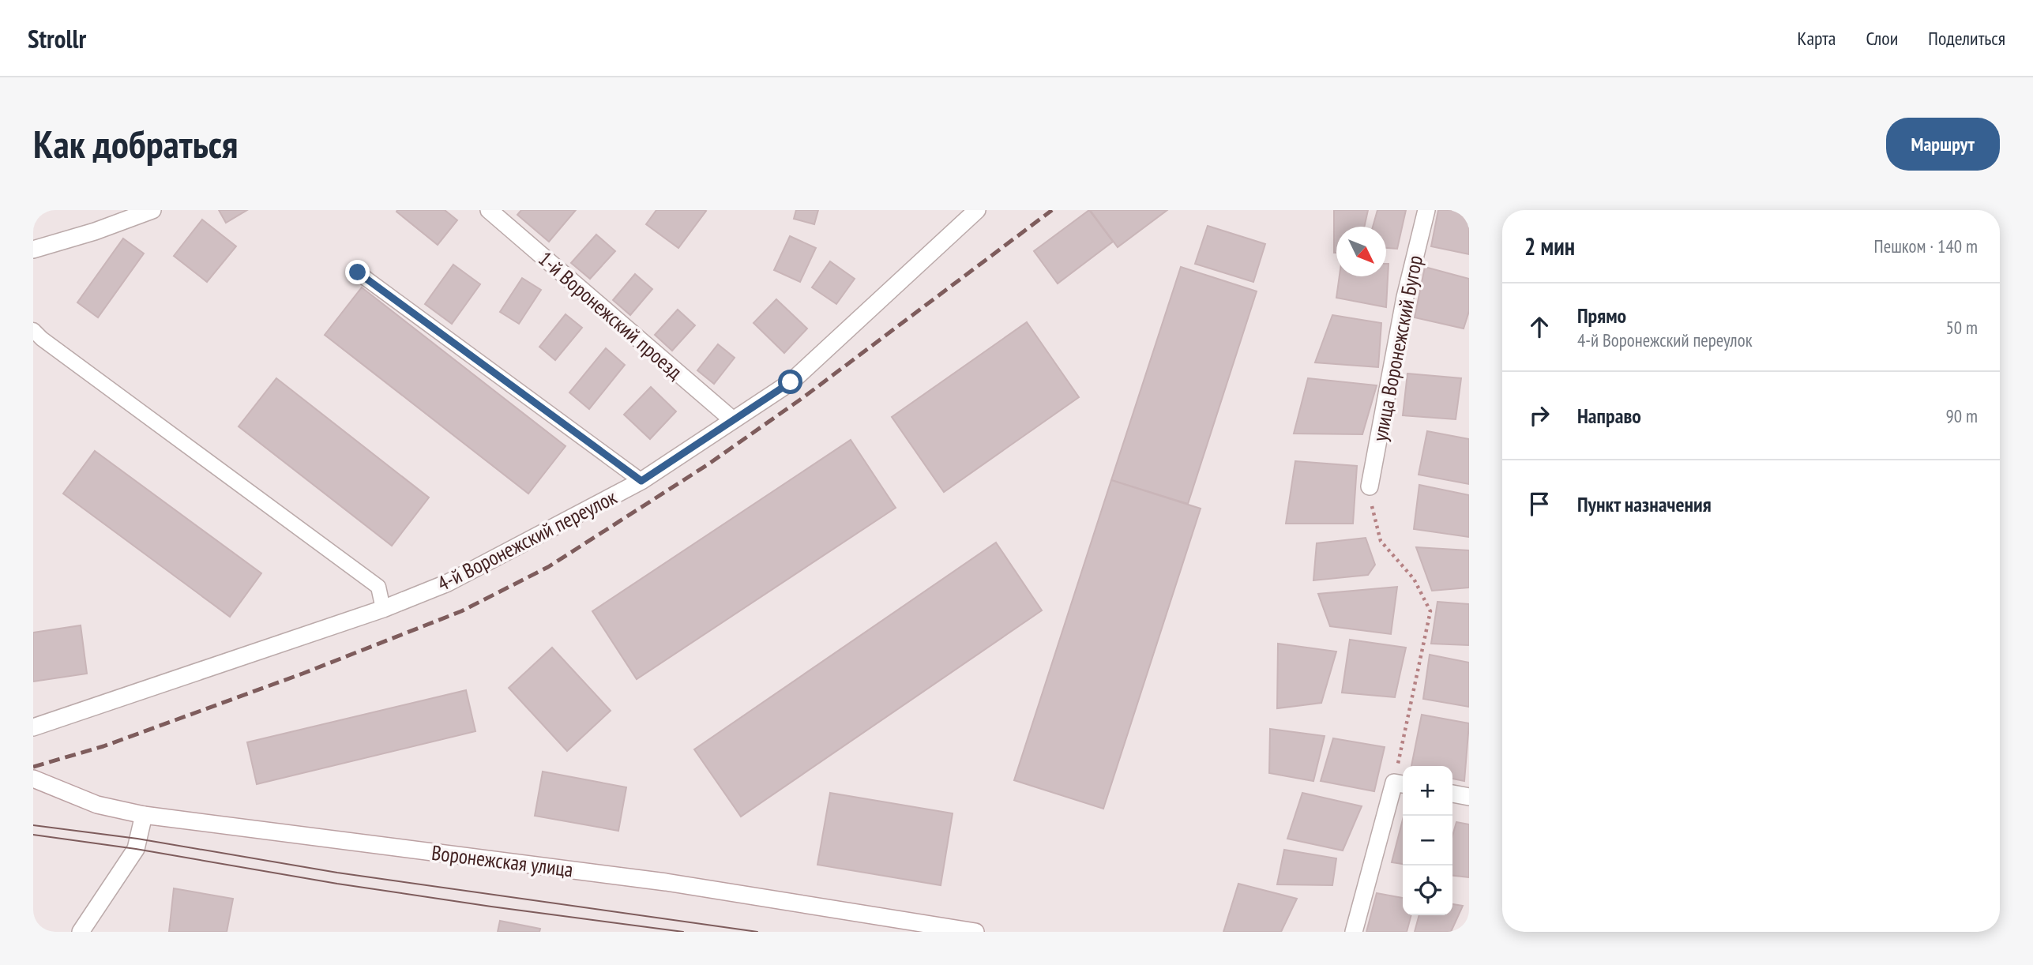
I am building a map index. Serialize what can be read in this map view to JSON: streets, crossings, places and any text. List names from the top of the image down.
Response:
{
  "streets": {
    "street": [
      "1-й Воронежский проезд",
      "улица Воронежский Бугор",
      "4-й Воронежский переулок",
      "Воронежская улица"
    ]
  },
  "crossings": [
    ["1-й Воронежский проезд", "4-й Воронежский переулок"]
  ],
  "north": "bottom right",
  "page": {
    "header": "Strollr",
    "nav": ["Карта", "Слои", "Поделиться"],
    "buttons": "Маршрут",
    "title": "Как добраться",
    "heading": ["2 мин", "Пешком · 140 m"],
    "list": [
      ["Прямо", "4-й Воронежский переулок", "50 m"],
      ["Направо", "90 m"],
      "Пункт назначения"
    ],
    "map_buttons": ["+", "−"]
  }
}
